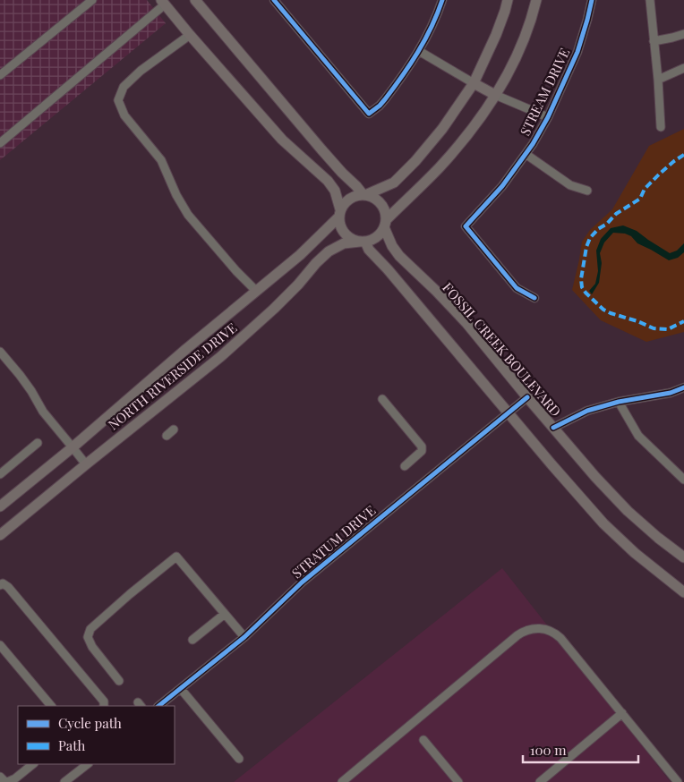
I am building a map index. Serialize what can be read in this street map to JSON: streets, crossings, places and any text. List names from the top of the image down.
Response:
{
  "streets": {
    "main road": ["FOSSIL CREEK BOULEVARD", "NORTH RIVERSIDE DRIVE"],
    "street": ["STREAM DRIVE", "STRATUM DRIVE"]
  },
  "crossings": [
    ["FOSSIL CREEK BOULEVARD", "NORTH RIVERSIDE DRIVE"],
    ["FOSSIL CREEK BOULEVARD", "STRATUM DRIVE"]
  ],
  "legend": ["Cycle path", "Path"],
  "scale_bar": "100 m"
}
